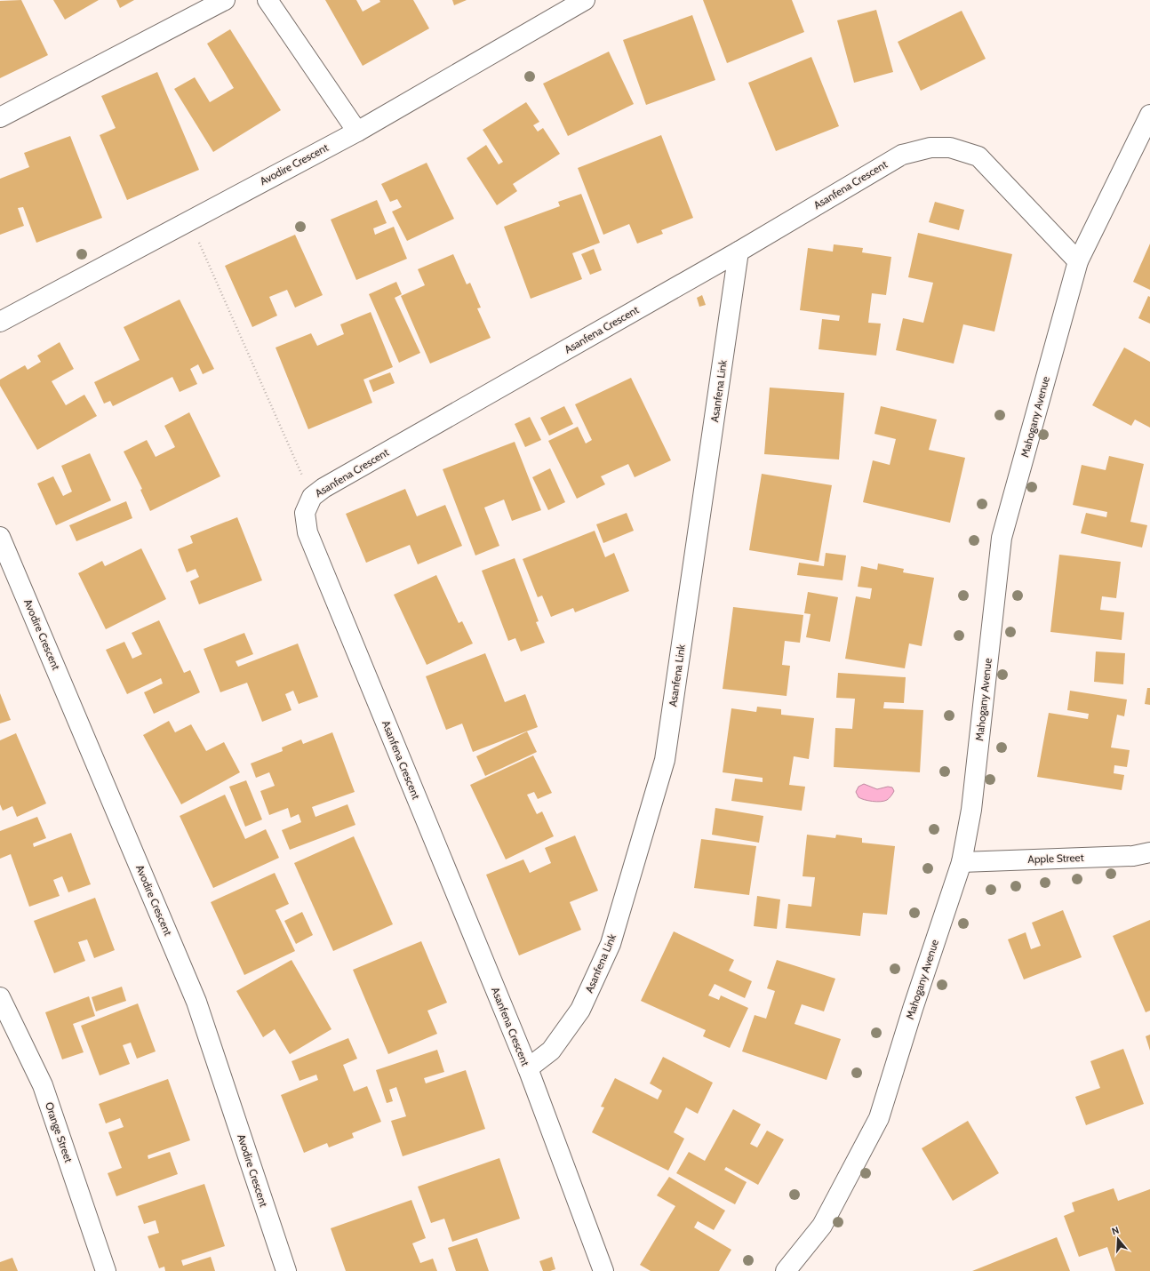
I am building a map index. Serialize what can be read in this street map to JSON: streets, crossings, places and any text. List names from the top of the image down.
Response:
{
  "streets": {
    "street": [
      "Avodire Crescent",
      "Asanfena Crescent",
      "Asanfena Link",
      "Mahogany Avenue",
      "Apple Street",
      "Orange Street"
    ]
  },
  "crossings": [
    ["Asanfena Crescent", "Asanfena Link"],
    ["Asanfena Crescent", "Mahogany Avenue"],
    ["Mahogany Avenue", "Apple Street"]
  ],
  "north": "top"
}
